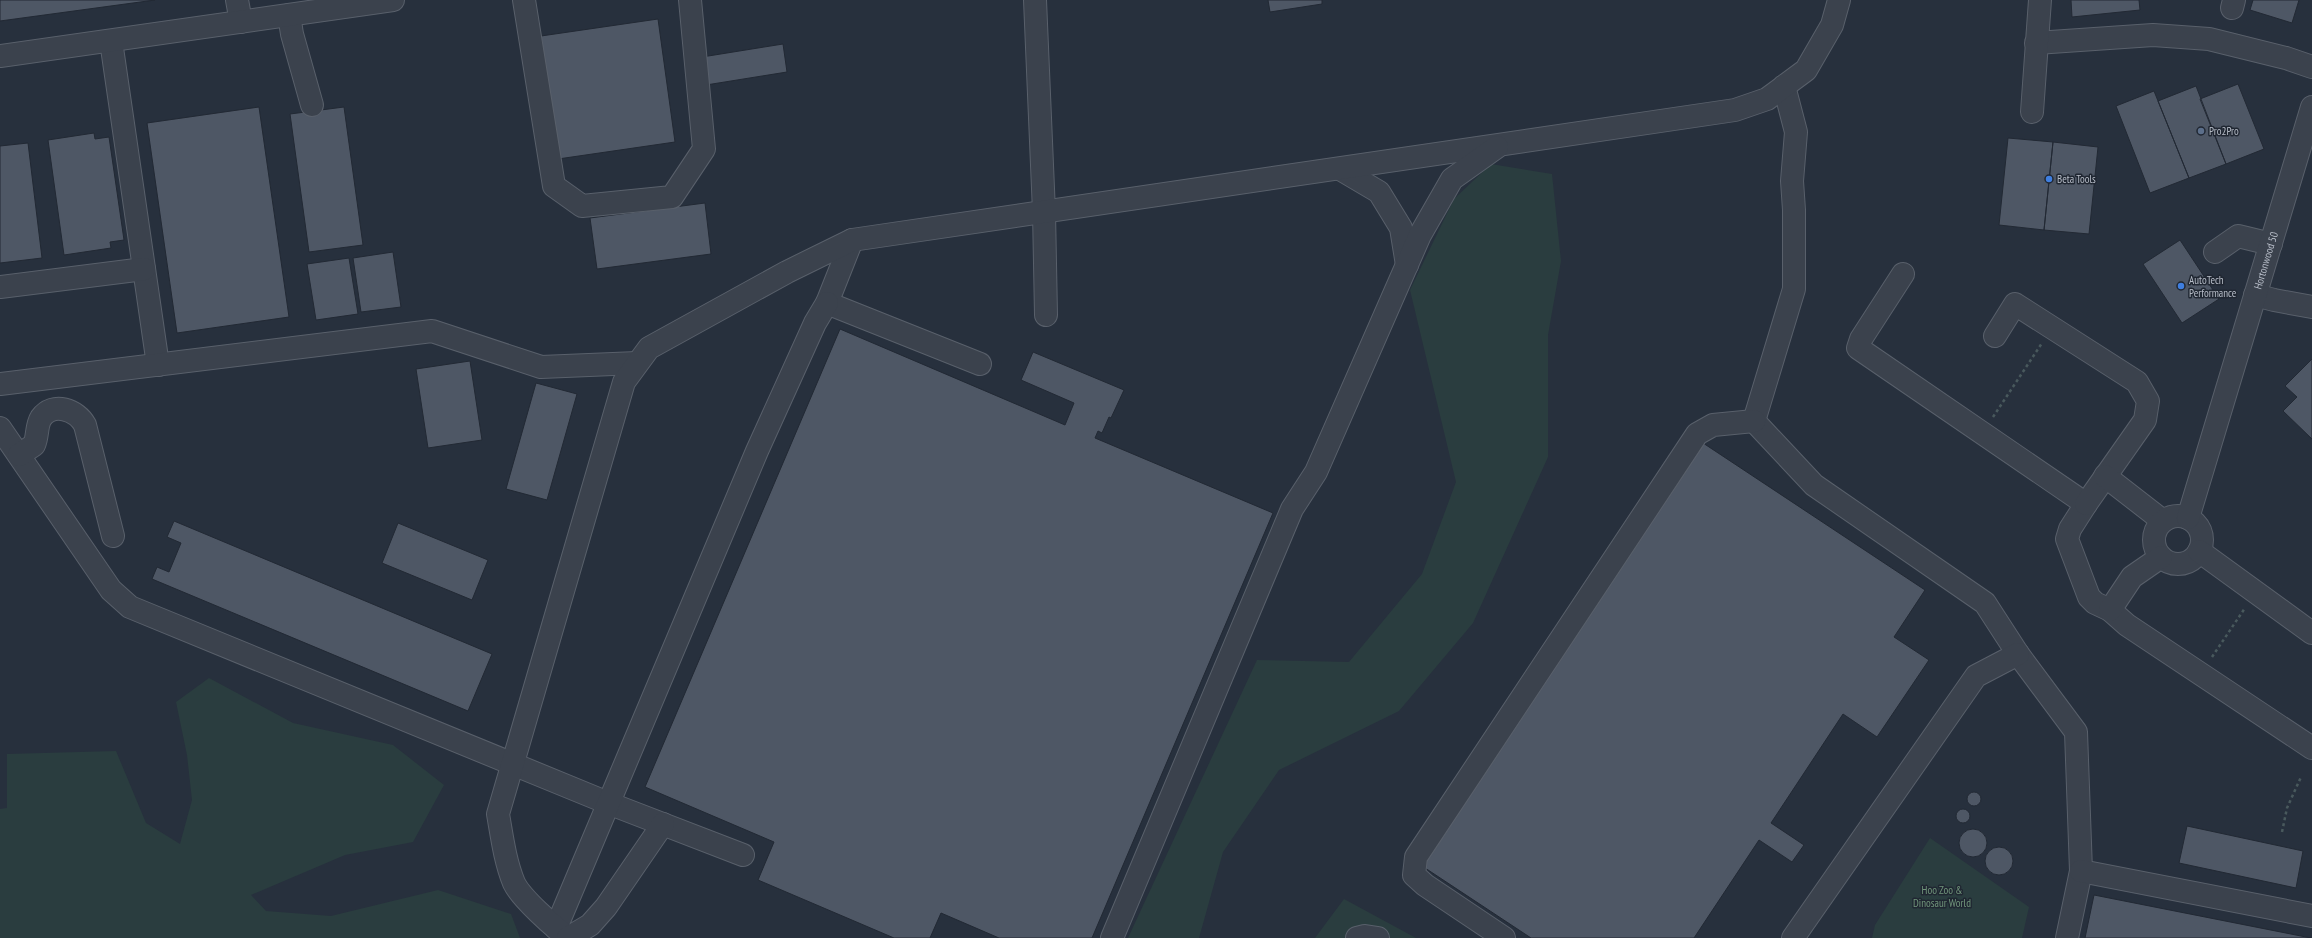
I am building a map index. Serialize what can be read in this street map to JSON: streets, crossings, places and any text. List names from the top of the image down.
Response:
{
  "streets": {
    "street": ["Hortonwood 50"]
  },
  "parks": ["Hoo Zoo & Dinosaur World"],
  "places": ["Pro2Pro", "Beta Tools", "AutoTech Performance"]
}
